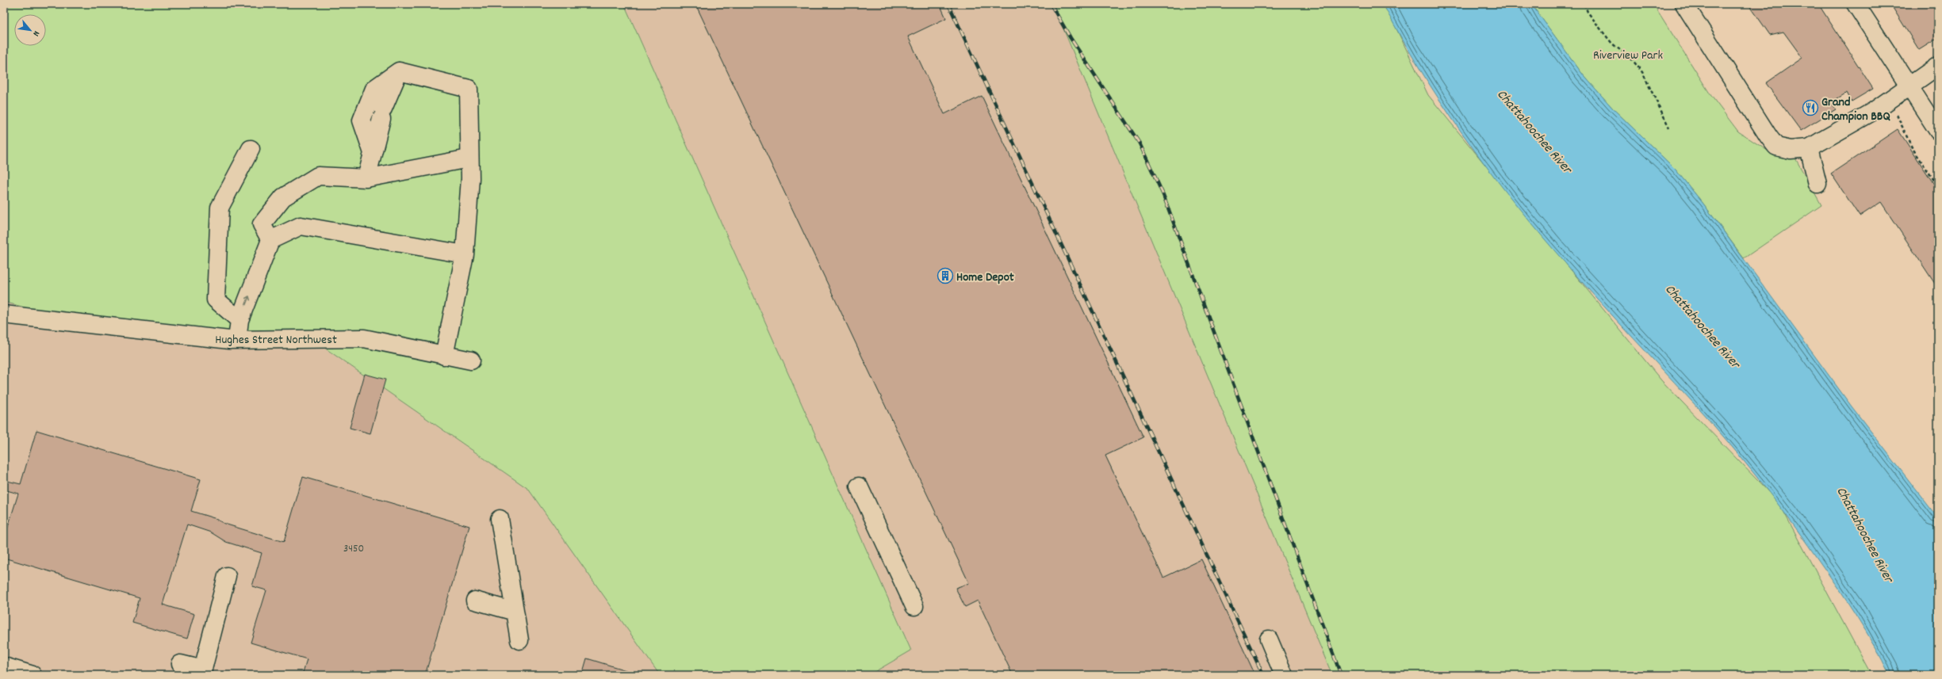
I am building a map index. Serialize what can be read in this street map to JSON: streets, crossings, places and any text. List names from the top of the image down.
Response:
{
  "streets": {
    "street": ["Hughes Street Northwest"]
  },
  "water": ["Chattahoochee River"],
  "parks": ["Riverview Park"],
  "places": {
    "restaurant": ["Grand Champion BBQ"],
    "building": ["Home Depot"]
  },
  "house_numbers": ["3450"],
  "north": "bottom right"
}
